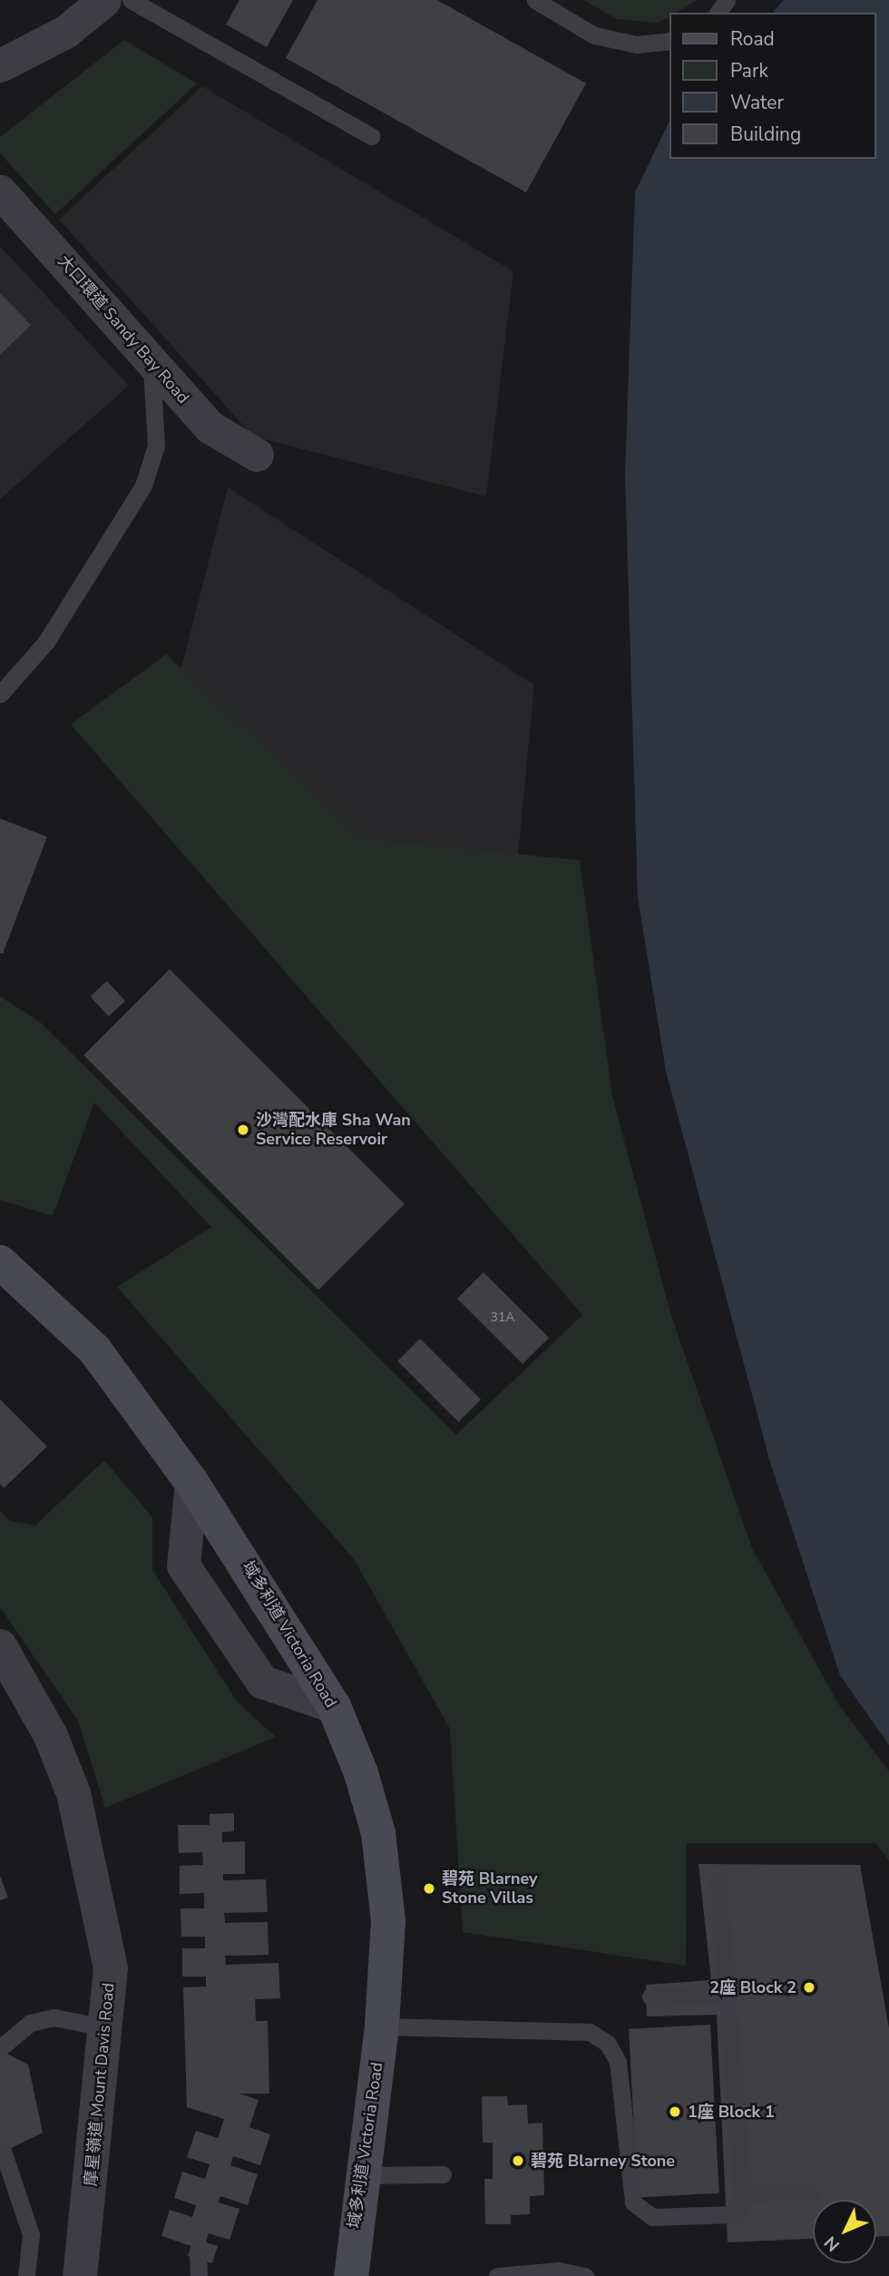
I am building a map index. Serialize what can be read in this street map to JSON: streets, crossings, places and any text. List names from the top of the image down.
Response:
{
  "streets": {
    "main road": ["域多利道 Victoria Road"],
    "street": ["大口環道 Sandy Bay Road", "摩星嶺道 Mount Davis Road"]
  },
  "places": [
    "沙灣配水庫 Sha Wan Service Reservoir",
    "碧苑 Blarney Stone Villas",
    "2座 Block 2",
    "1座 Block 1",
    "碧苑 Blarney Stone"
  ],
  "house_numbers": ["31A"],
  "legend": [
    "Road",
    "Park",
    "Water",
    "Building"
  ],
  "north": "bottom left"
}
